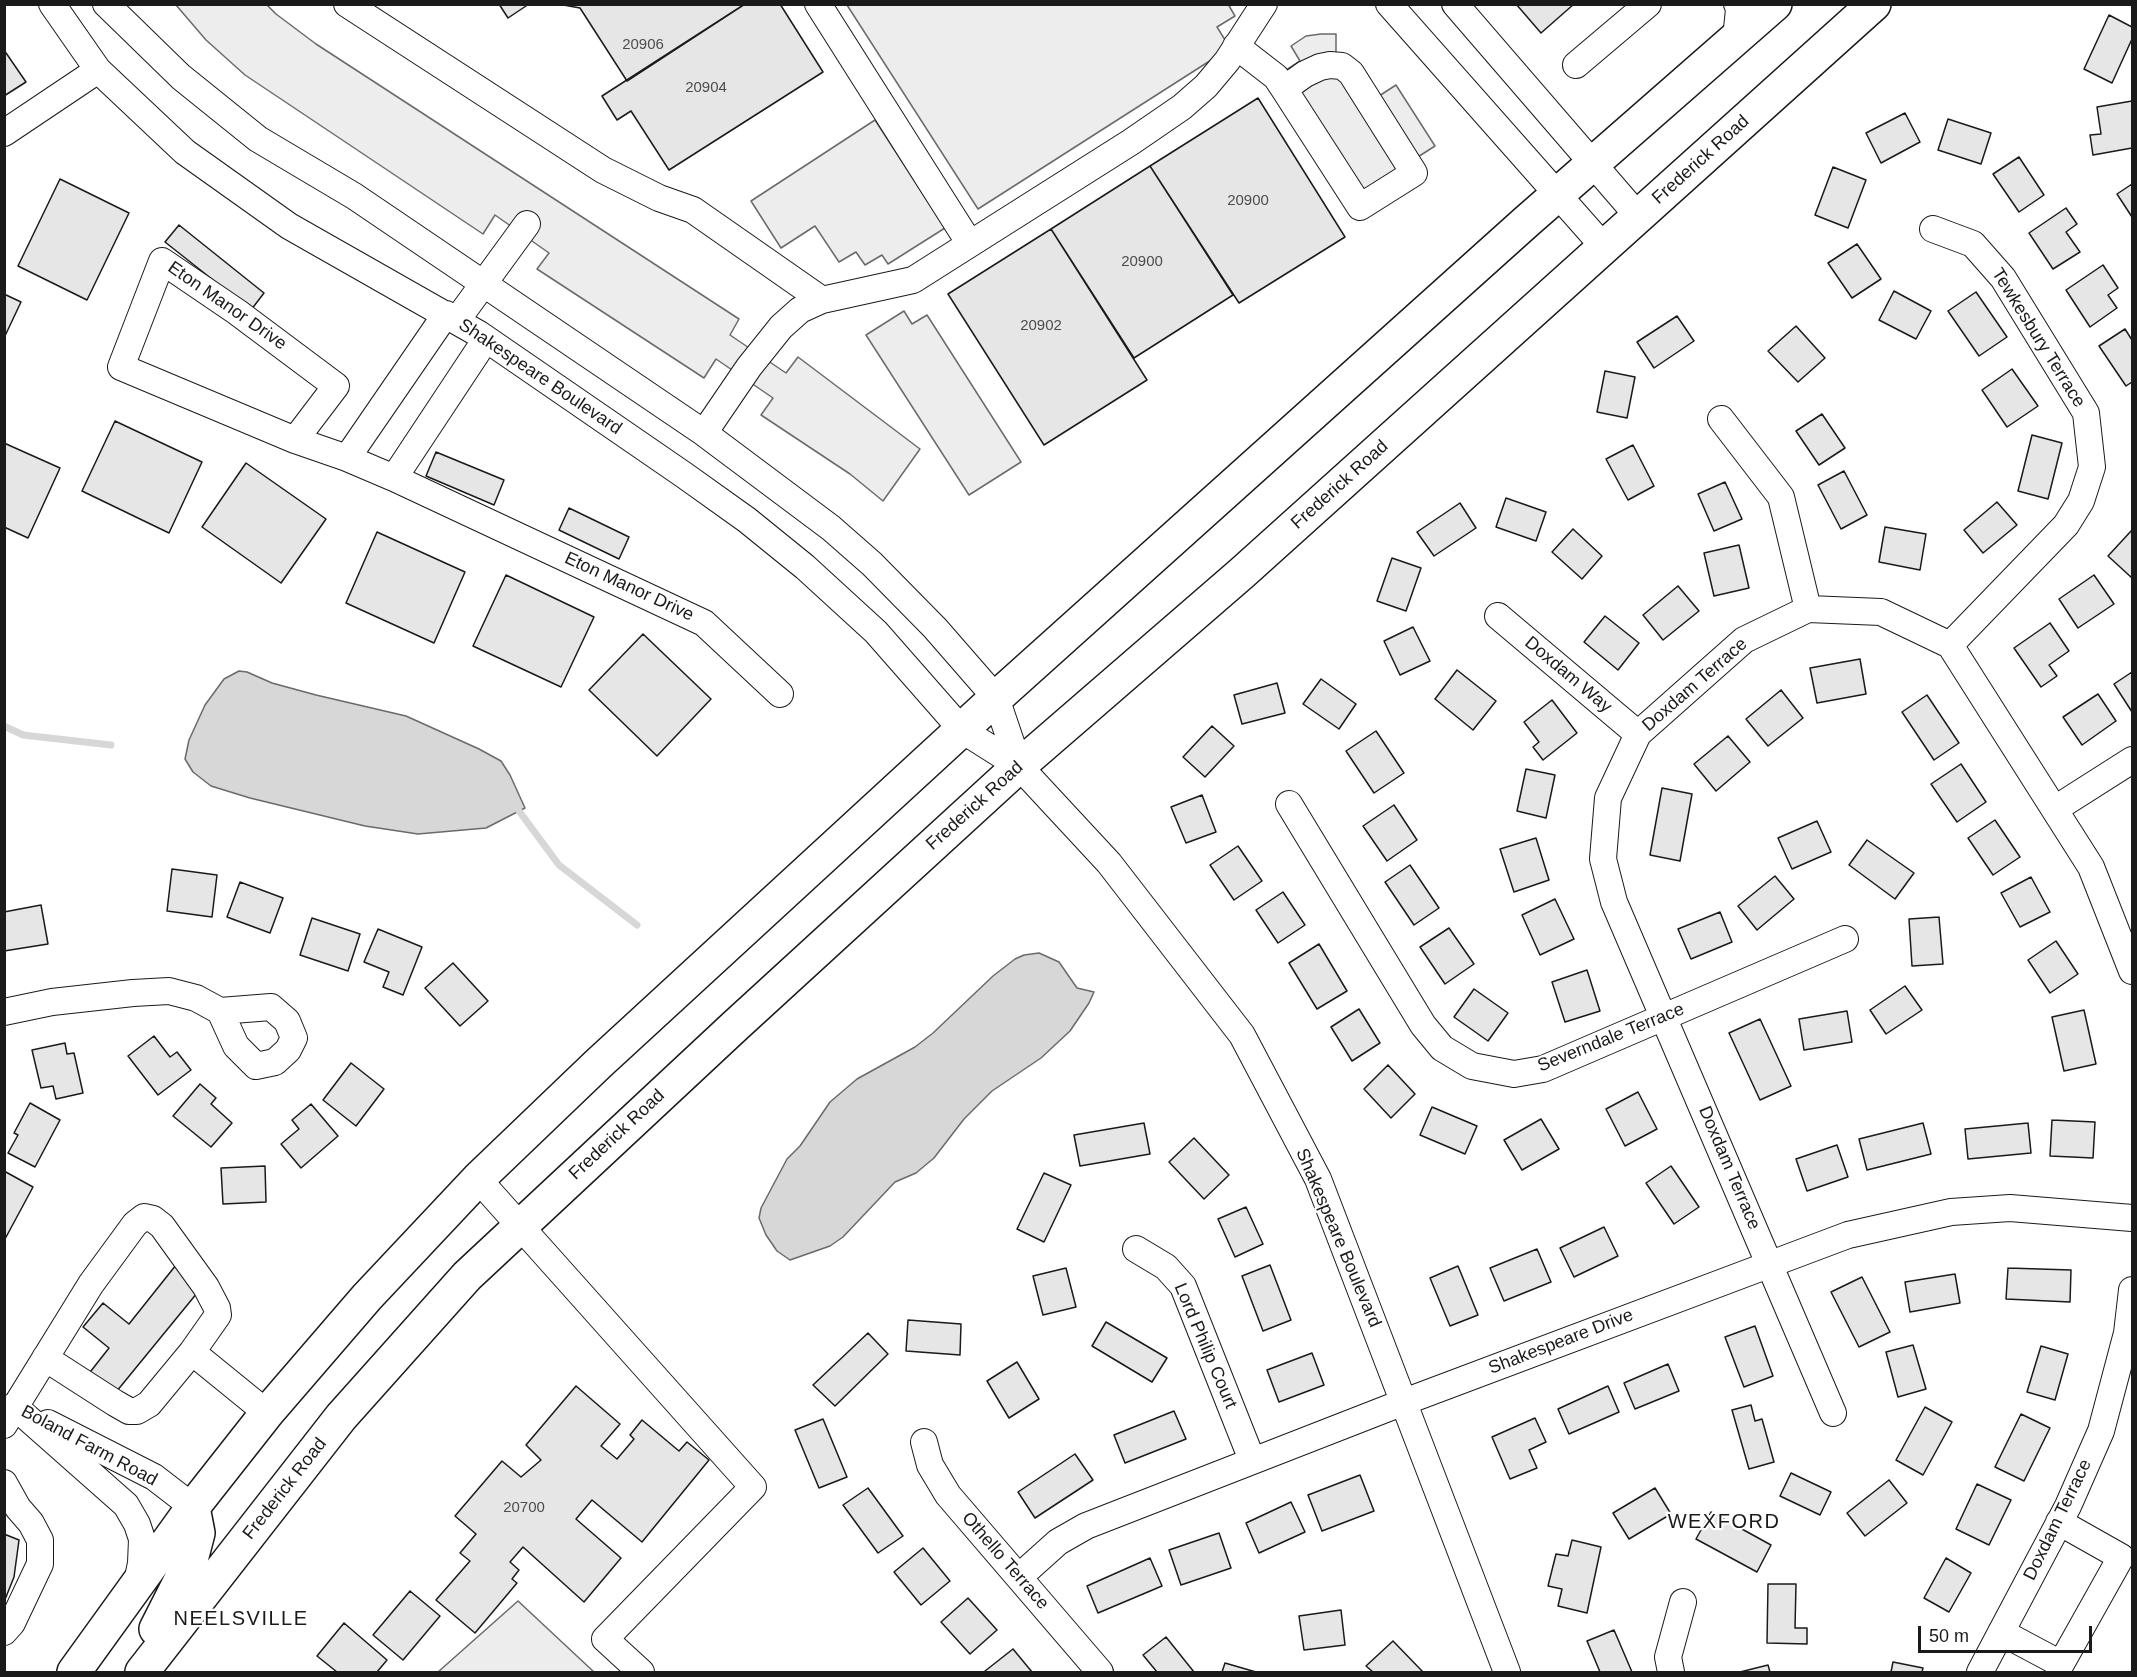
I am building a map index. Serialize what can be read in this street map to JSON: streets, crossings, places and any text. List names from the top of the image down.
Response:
{
  "streets": {
    "main road": ["Frederick Road"],
    "street": [
      "Eton Manor Drive",
      "Tewkesbury Terrace",
      "Shakespeare Boulevard",
      "Doxdam Way",
      "Doxdam Terrace",
      "Severndale Terrace",
      "Shakespeare Drive",
      "Lord Philip Court",
      "Boland Farm Road",
      "Othello Terrace"
    ]
  },
  "crossings": [
    ["Frederick Road", "Shakespeare Boulevard"],
    ["Tewkesbury Terrace", "Doxdam Terrace"],
    ["Shakespeare Boulevard", "Shakespeare Drive"],
    ["Doxdam Way", "Doxdam Terrace"],
    ["Doxdam Terrace", "Severndale Terrace"],
    ["Doxdam Terrace", "Shakespeare Drive"],
    ["Shakespeare Drive", "Lord Philip Court"],
    ["Shakespeare Drive", "Othello Terrace"]
  ],
  "districts": ["WEXFORD", "NEELSVILLE"],
  "house_numbers": [
    "20906",
    "20904",
    "20900",
    "20900",
    "20902",
    "20700"
  ],
  "scale_bar": "50 m"
}
